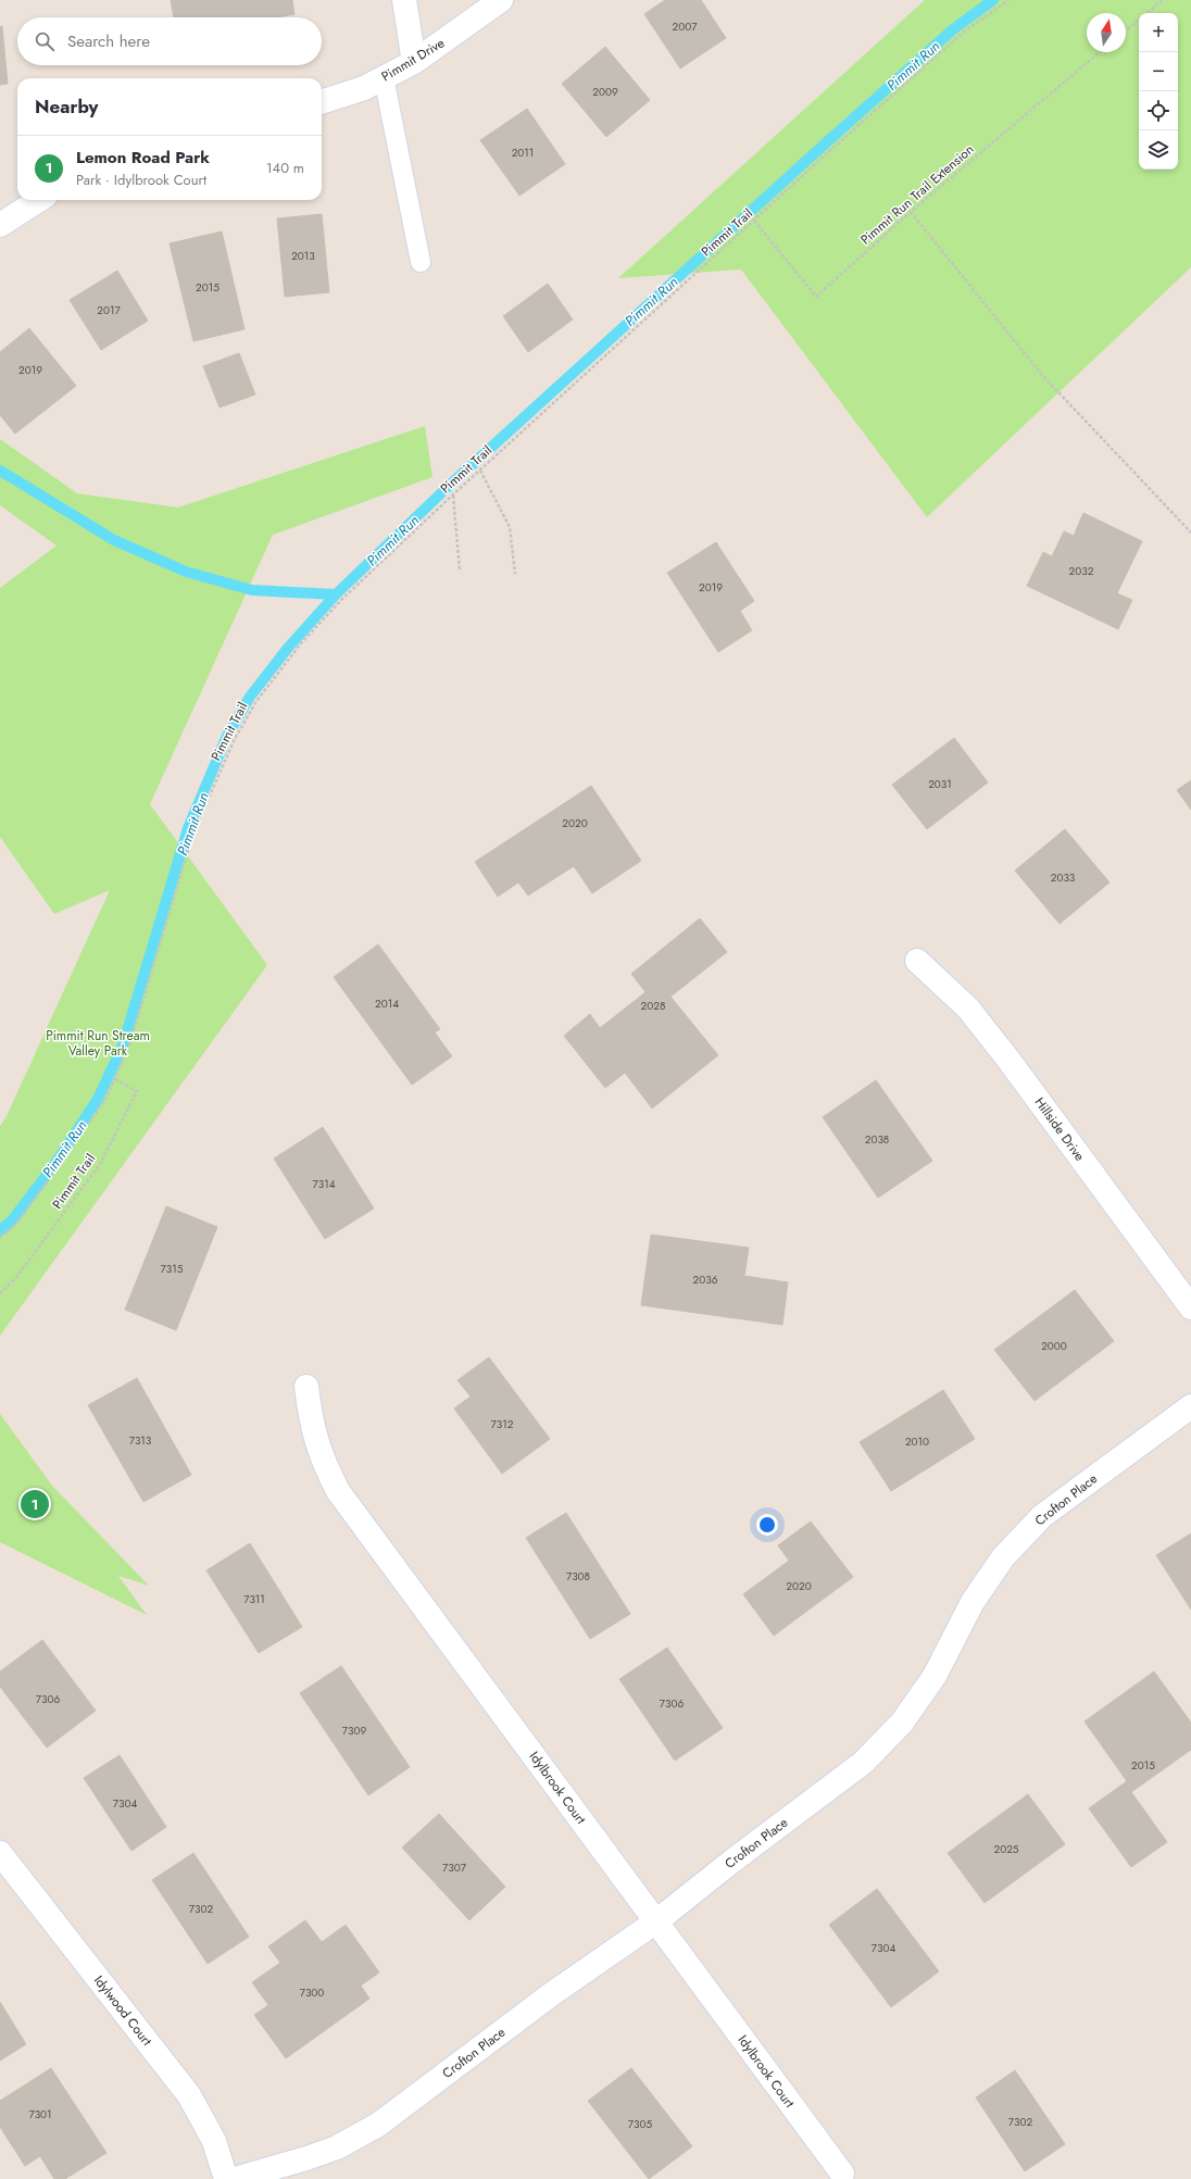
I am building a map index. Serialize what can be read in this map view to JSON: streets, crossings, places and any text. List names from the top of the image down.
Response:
{
  "streets": {
    "street": [
      "Pimmit Drive",
      "Hillside Drive",
      "Crofton Place",
      "Idylbrook Court",
      "Idylwood Court"
    ],
    "path": ["Pimmit Run Trail Extension", "Pimmit Trail"]
  },
  "crossings": [
    ["Pimmit Run Trail Extension", "Pimmit Trail"],
    ["Crofton Place", "Idylbrook Court"]
  ],
  "water": ["Pimmit Run"],
  "parks": ["Pimmit Run Stream Valley Park"],
  "house_numbers": [
    "2007",
    "2009",
    "2011",
    "2013",
    "2015",
    "2017",
    "2019",
    "2032",
    "2019",
    "2031",
    "2020",
    "2033",
    "2014",
    "2028",
    "2038",
    "7314",
    "7315",
    "2036",
    "2000",
    "7312",
    "7313",
    "2010",
    "7308",
    "2020",
    "7311",
    "7306",
    "7306",
    "7309",
    "2015",
    "7304",
    "2025",
    "7307",
    "7302",
    "7304",
    "7300",
    "7301",
    "7302",
    "7305"
  ],
  "north": "top",
  "page": {
    "map_buttons": ["+", "−"],
    "search": "Search here",
    "heading": "Nearby",
    "list": [
      {
        "mark": "1",
        "name": "Lemon Road Park",
        "note": "Park · Idylbrook Court",
        "value": "140 m"
      }
    ],
    "pins": "1"
  }
}
